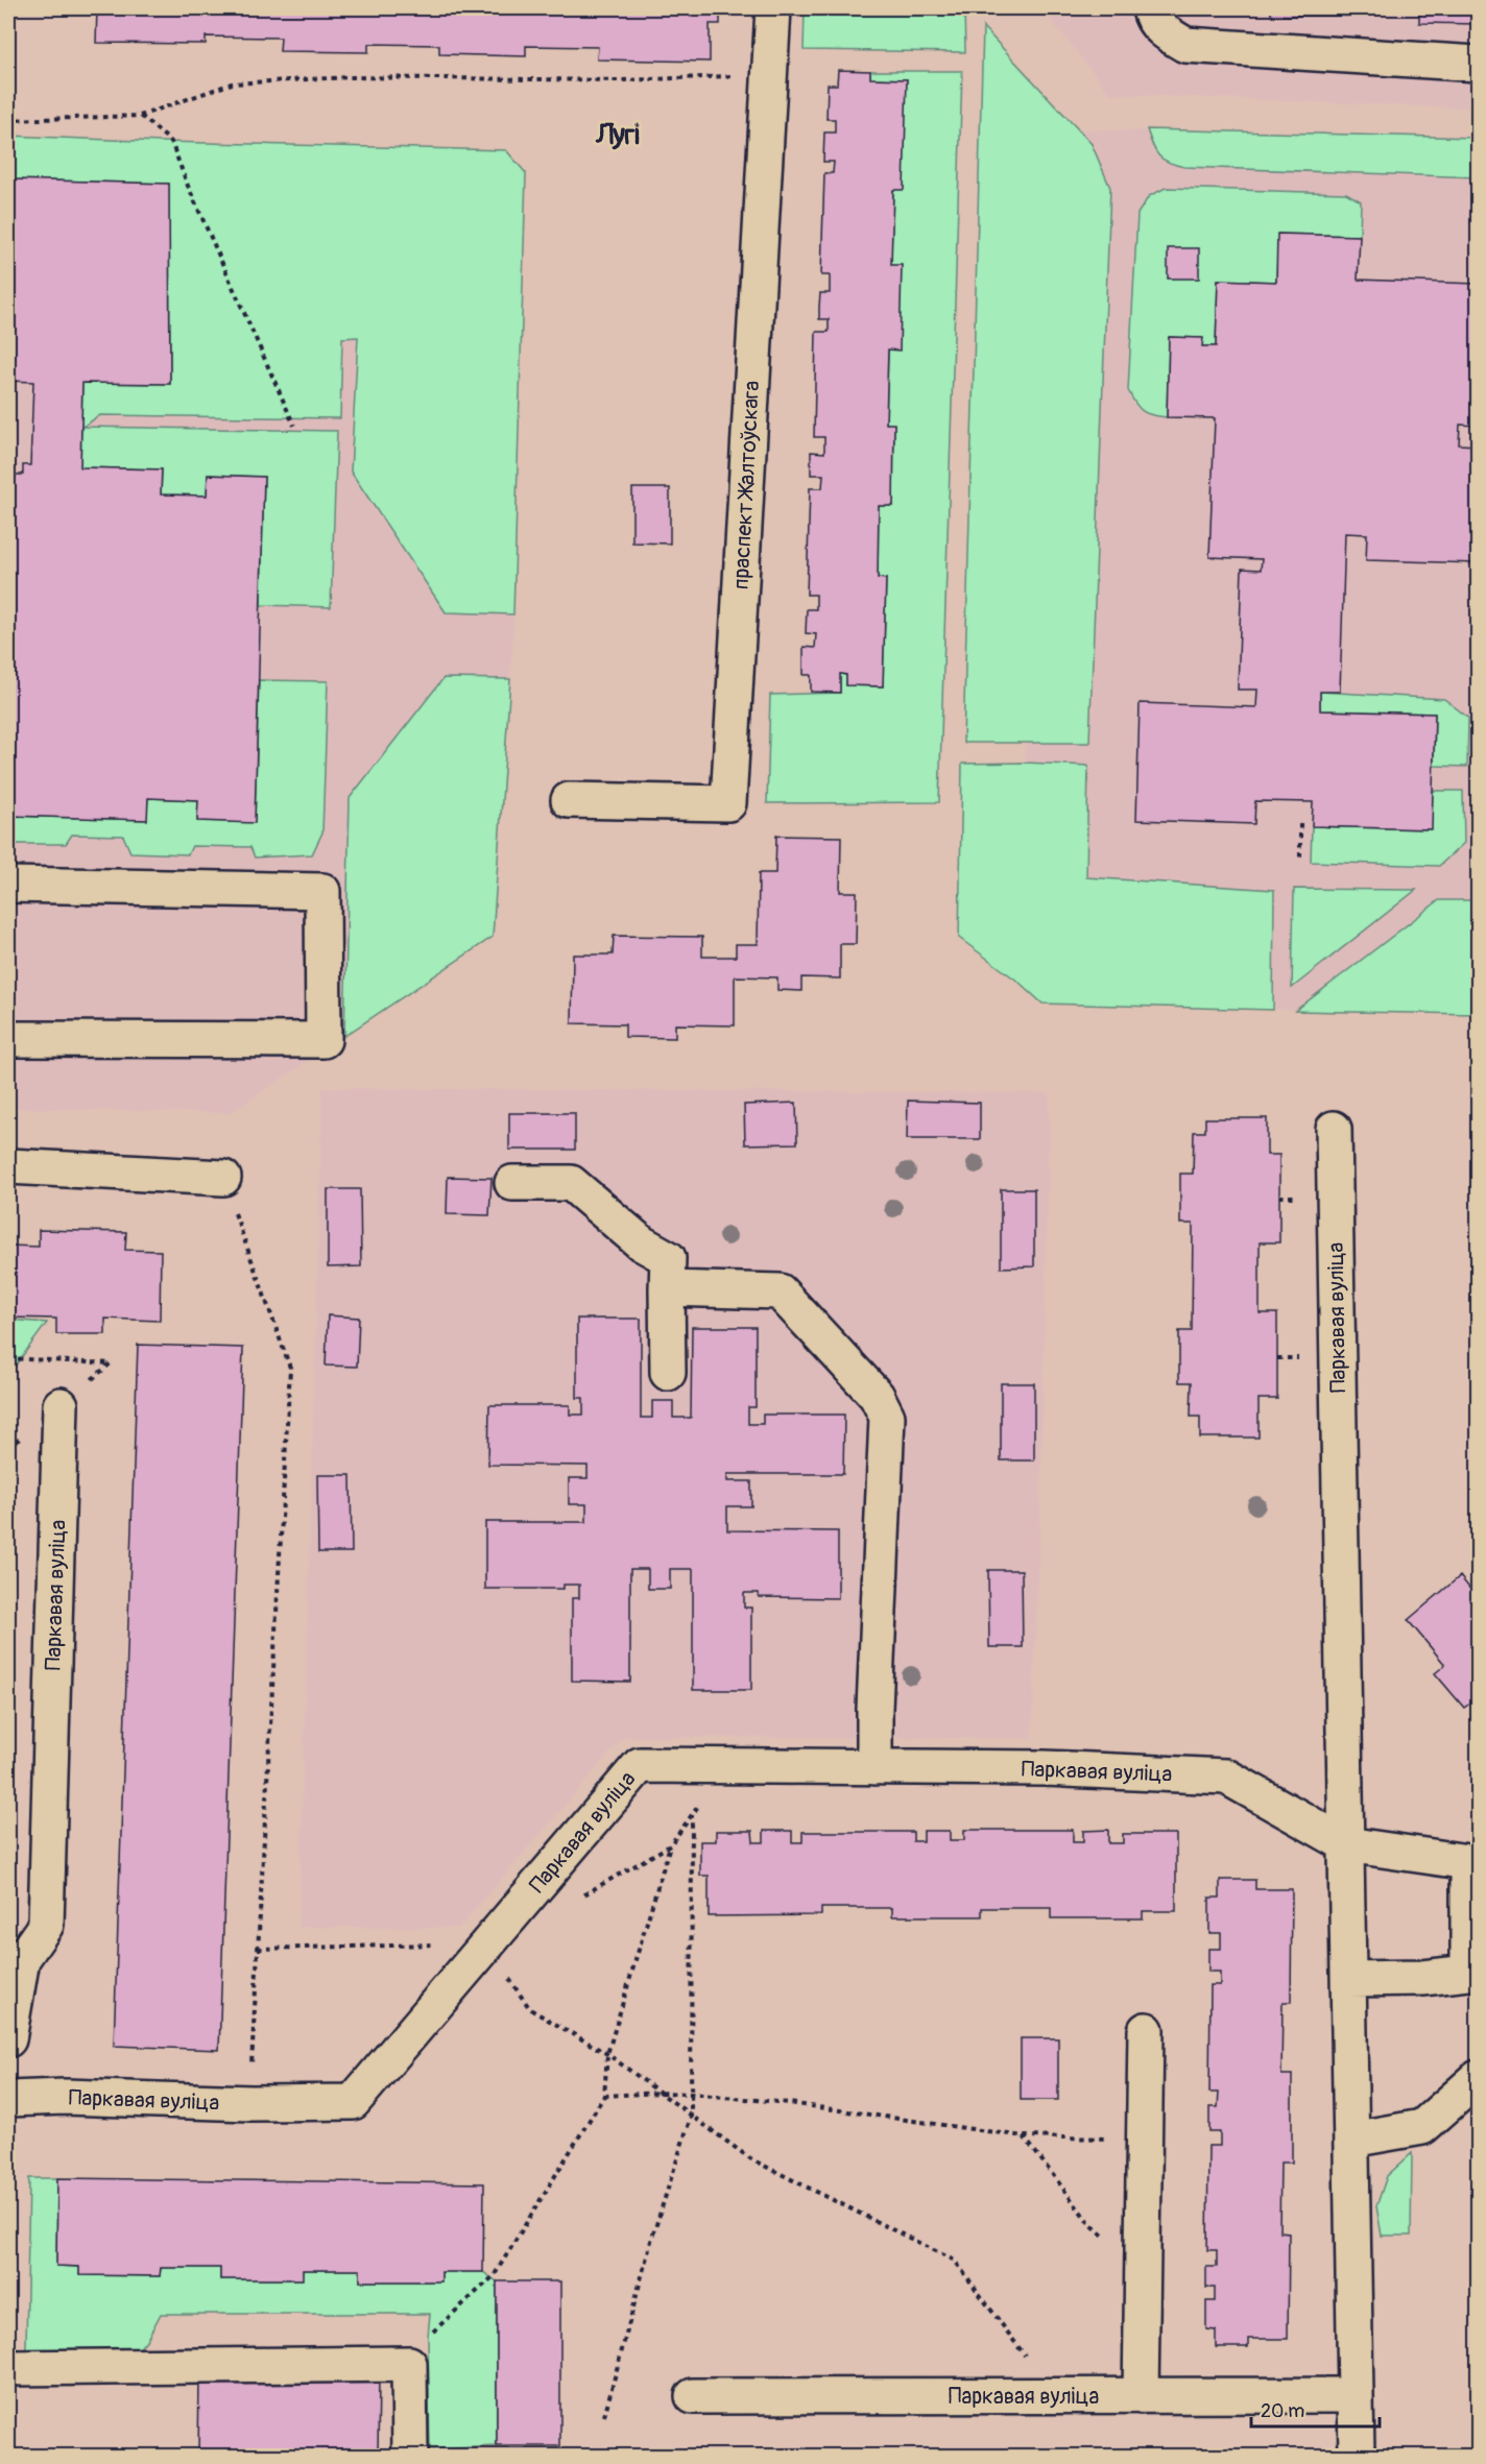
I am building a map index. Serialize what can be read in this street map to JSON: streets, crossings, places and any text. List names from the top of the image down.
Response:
{
  "streets": {
    "street": ["праспект Жалтоўскага", "Паркавая вуліца"]
  },
  "districts": ["Лугі"],
  "scale_bar": "20 m"
}
